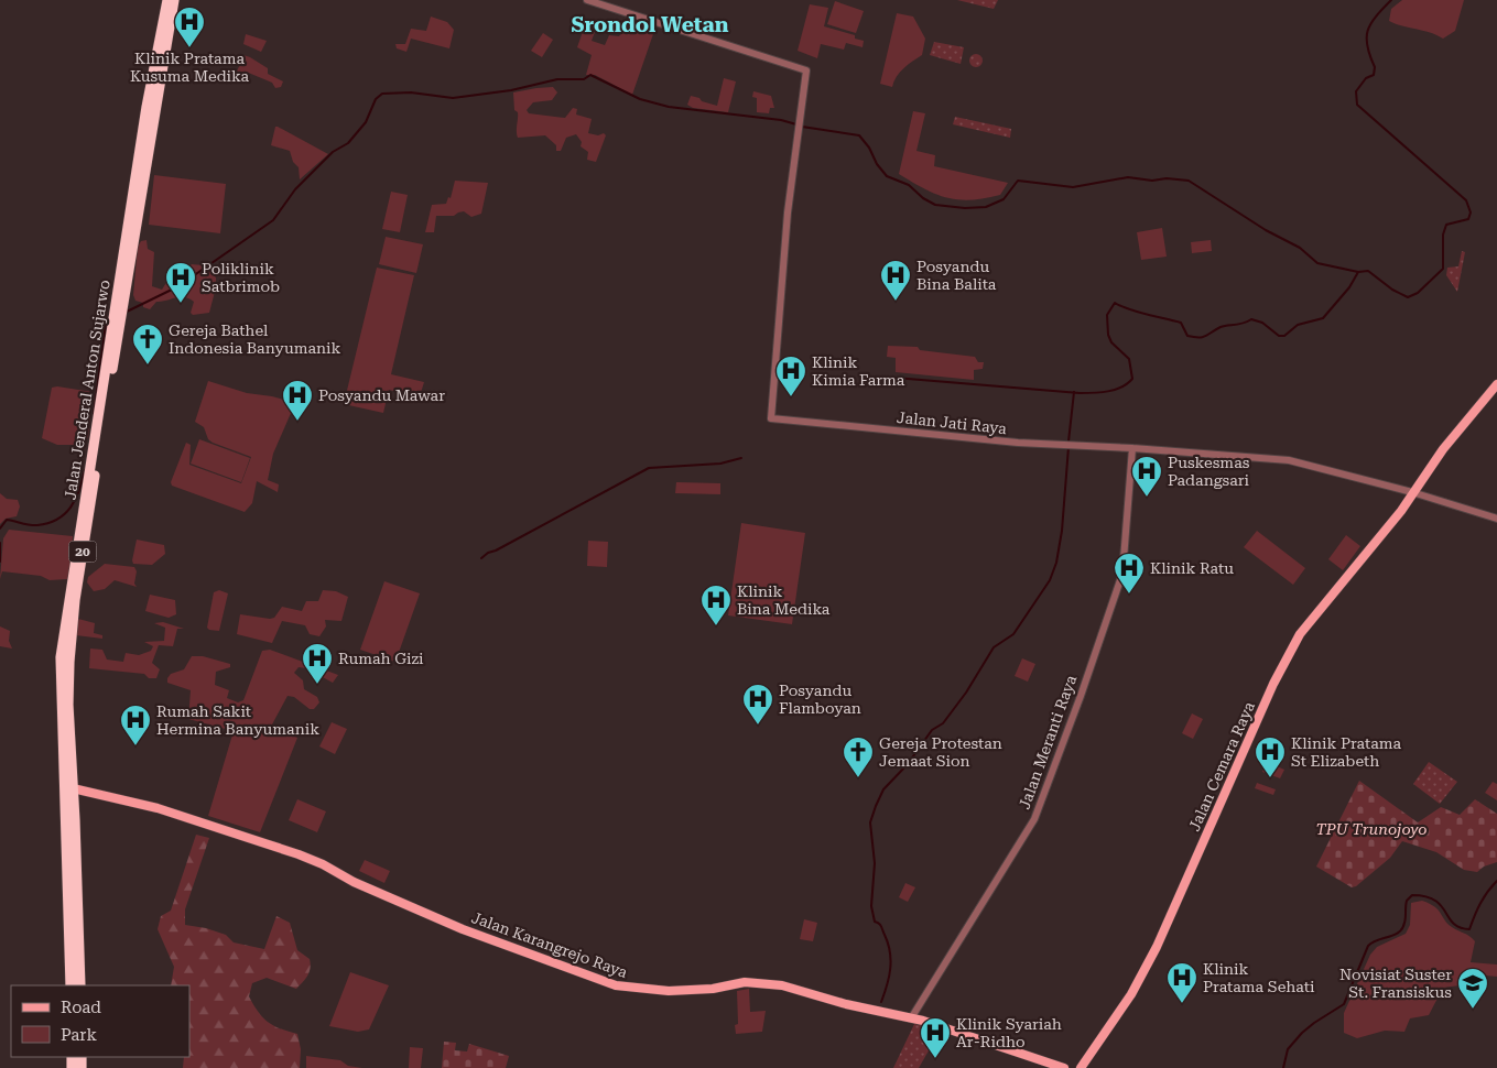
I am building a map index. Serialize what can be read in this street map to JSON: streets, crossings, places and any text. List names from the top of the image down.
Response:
{
  "streets": {
    "highway": ["Jalan Jenderal Anton Sujarwo", "20"],
    "main road": ["Jalan Cemara Raya", "Jalan Karangrejo Raya"],
    "street": ["Jalan Jati Raya", "Jalan Meranti Raya"]
  },
  "crossings": [
    ["Jalan Jenderal Anton Sujarwo", "20"],
    ["Jalan Jenderal Anton Sujarwo", "Jalan Karangrejo Raya"],
    ["Jalan Jati Raya", "Jalan Meranti Raya"],
    ["Jalan Jati Raya", "Jalan Cemara Raya"],
    ["20", "Jalan Karangrejo Raya"],
    ["Jalan Meranti Raya", "Jalan Karangrejo Raya"]
  ],
  "districts": ["Srondol Wetan"],
  "parks": ["TPU Trunojoyo"],
  "places": {
    "hospital": [
      "Klinik Pratama Kusuma Medika",
      "Posyandu Bina Balita",
      "Poliklinik Satbrimob",
      "Klinik Kimia Farma",
      "Posyandu Mawar",
      "Puskesmas Padangsari",
      "Klinik Ratu",
      "Klinik Bina Medika",
      "Rumah Gizi",
      "Posyandu Flamboyan",
      "Rumah Sakit Hermina Banyumanik",
      "Klinik Pratama St Elizabeth",
      "Klinik Pratama Sehati",
      "Klinik Syariah Ar-Ridho"
    ],
    "church": ["Gereja Bathel Indonesia Banyumanik", "Gereja Protestan Jemaat Sion"],
    "school or university": ["Novisiat Suster St. Fransiskus"]
  },
  "legend": ["Road", "Park"]
}
